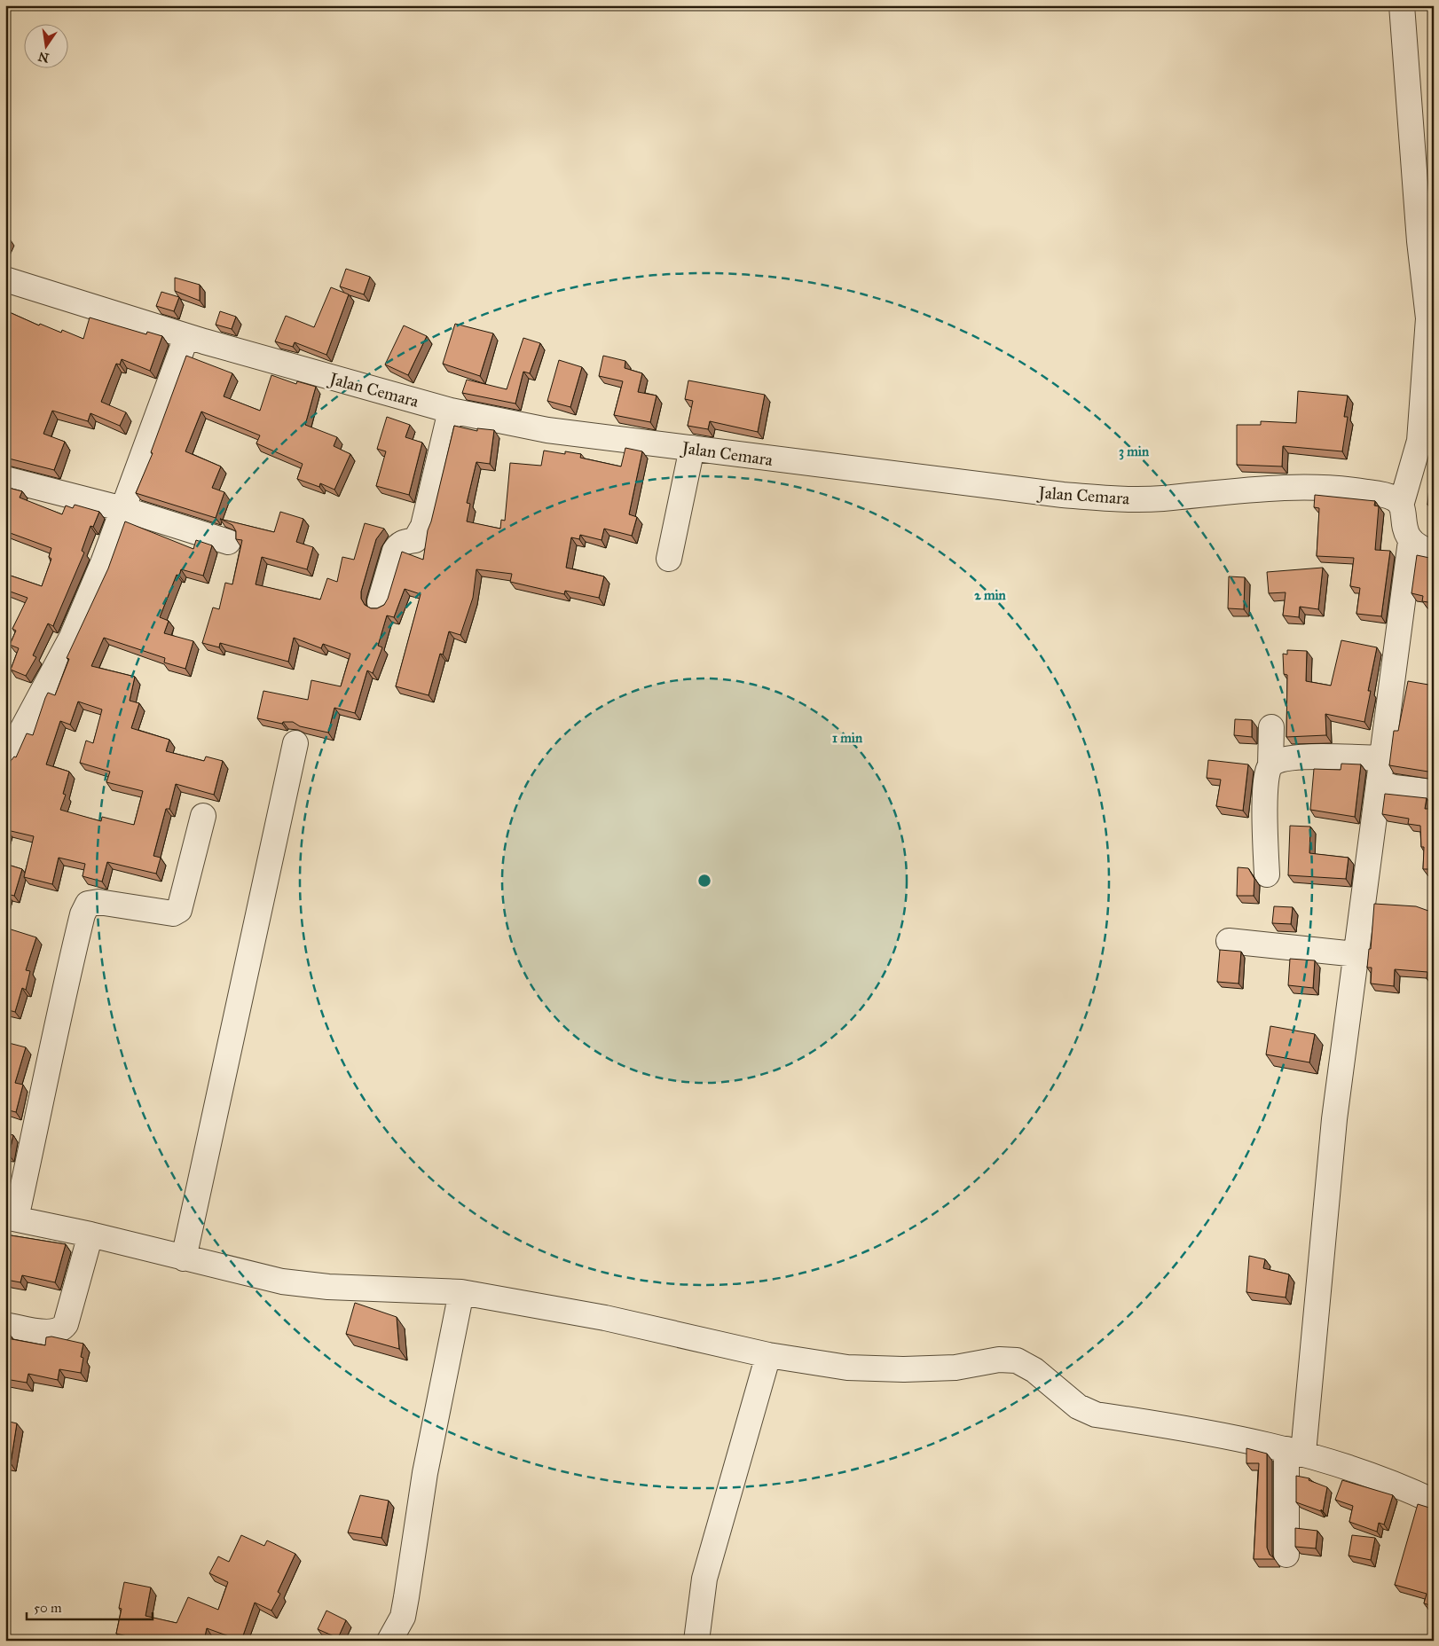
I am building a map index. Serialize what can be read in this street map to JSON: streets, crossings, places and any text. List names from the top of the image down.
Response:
{
  "streets": {
    "street": ["Jalan Cemara"]
  },
  "scale_bar": "50 m",
  "north": "bottom",
  "rings": ["3 min", "2 min", "1 min"]
}
